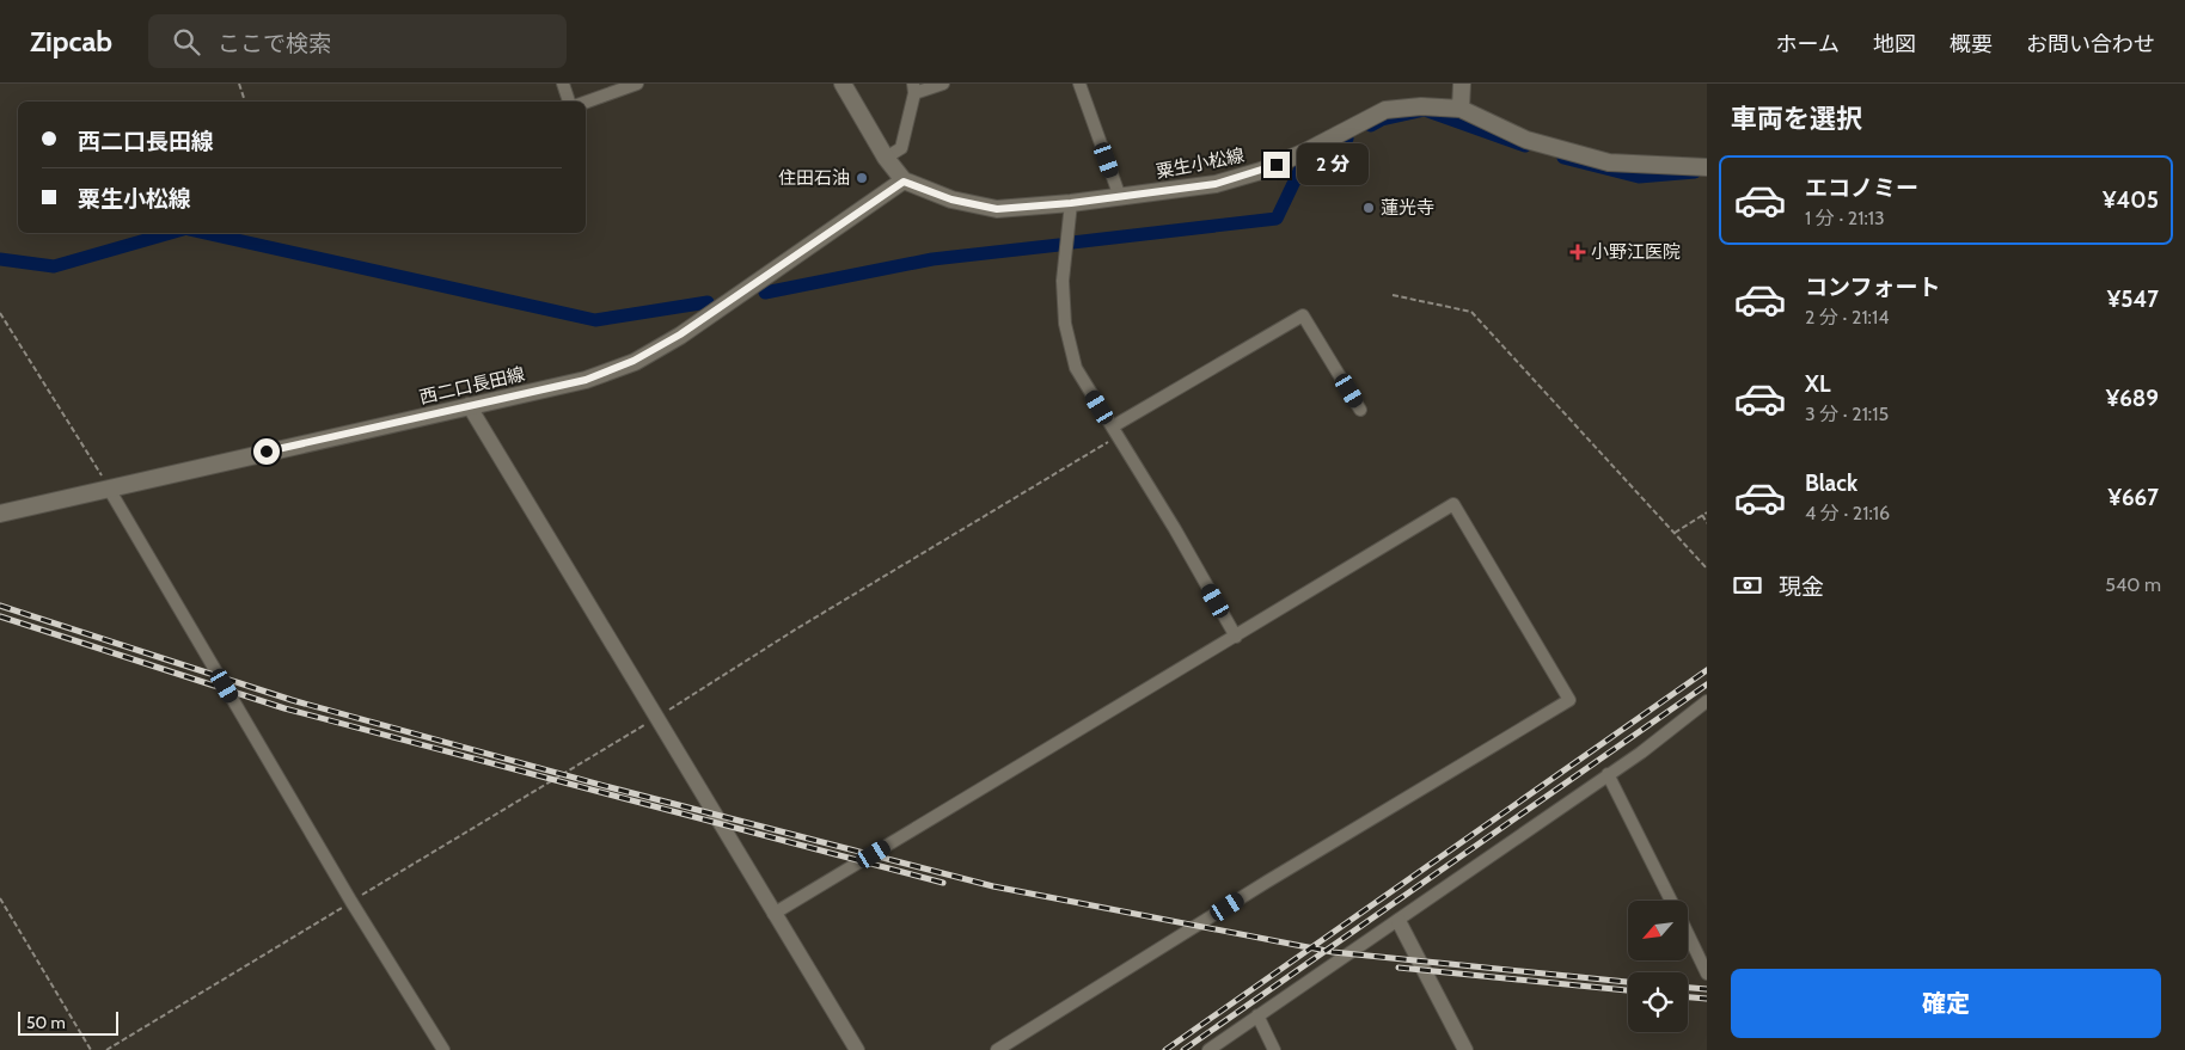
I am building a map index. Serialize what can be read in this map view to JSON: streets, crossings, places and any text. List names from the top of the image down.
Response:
{
  "streets": {
    "main road": ["粟生小松線", "西二口長田線"]
  },
  "crossings": [
    ["粟生小松線", "西二口長田線"]
  ],
  "places": {
    "other": ["住田石油", "蓮光寺"],
    "health": ["小野江医院"]
  },
  "scale_bar": "50 m",
  "north": "bottom left",
  "page": {
    "header": "Zipcab",
    "search": "ここで検索",
    "nav": [
      "ホーム",
      "地図",
      "概要",
      "お問い合わせ"
    ],
    "heading": "車両を選択",
    "banner": ["西二口長田線", "粟生小松線"],
    "bubble": "2 分",
    "list": [
      {
        "name": "エコノミー",
        "note": "1 分 · 21:13",
        "value": "¥405"
      },
      {
        "name": "コンフォート",
        "note": "2 分 · 21:14",
        "value": "¥547"
      },
      {
        "name": "XL",
        "note": "3 分 · 21:15",
        "value": "¥689"
      },
      {
        "name": "Black",
        "note": "4 分 · 21:16",
        "value": "¥667"
      }
    ],
    "pay": ["現金", "540 m"],
    "buttons": "確定",
    "scale": "50 m"
  }
}
